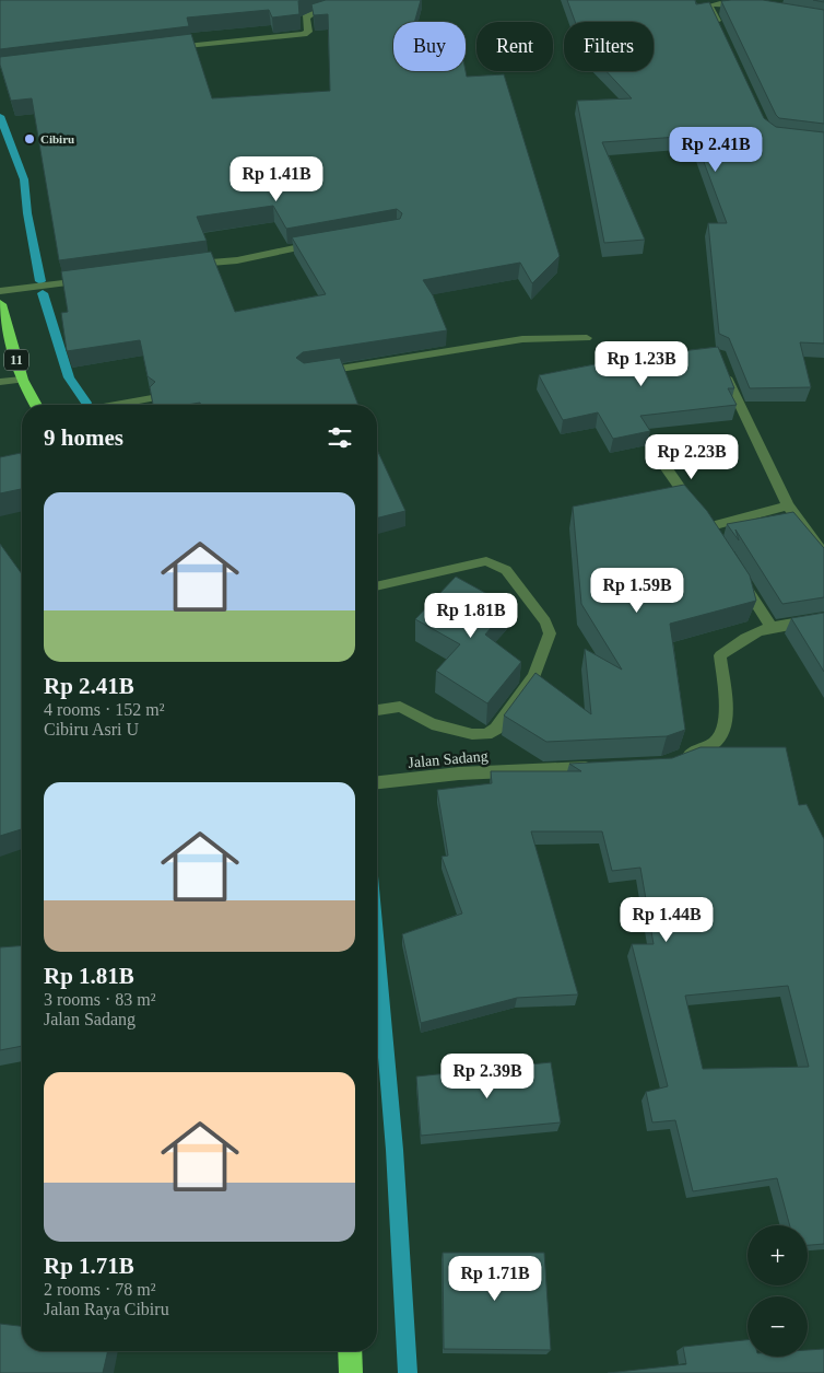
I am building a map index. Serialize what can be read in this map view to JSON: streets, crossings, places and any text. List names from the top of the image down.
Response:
{
  "streets": {
    "highway": ["11"],
    "street": ["Jalan Sadang"]
  },
  "places": ["Cibiru"],
  "page": {
    "chip": ["Buy", "Rent", "Filters"],
    "price": [
      "Rp 2.41B",
      "Rp 1.41B",
      "Rp 1.23B",
      "Rp 2.23B",
      "Rp 1.59B",
      "Rp 1.81B",
      "Rp 1.44B",
      "Rp 2.39B",
      "Rp 1.71B"
    ],
    "heading": "9 homes",
    "list": [
      {
        "name": "Rp 2.41B",
        "note": "4 rooms · 152 m² · Cibiru Asri U"
      },
      {
        "name": "Rp 1.81B",
        "note": "3 rooms · 83 m² · Jalan Sadang"
      },
      {
        "name": "Rp 1.71B",
        "note": "2 rooms · 78 m² · Jalan Raya Cibiru"
      }
    ],
    "map_buttons": ["+", "−"]
  }
}
